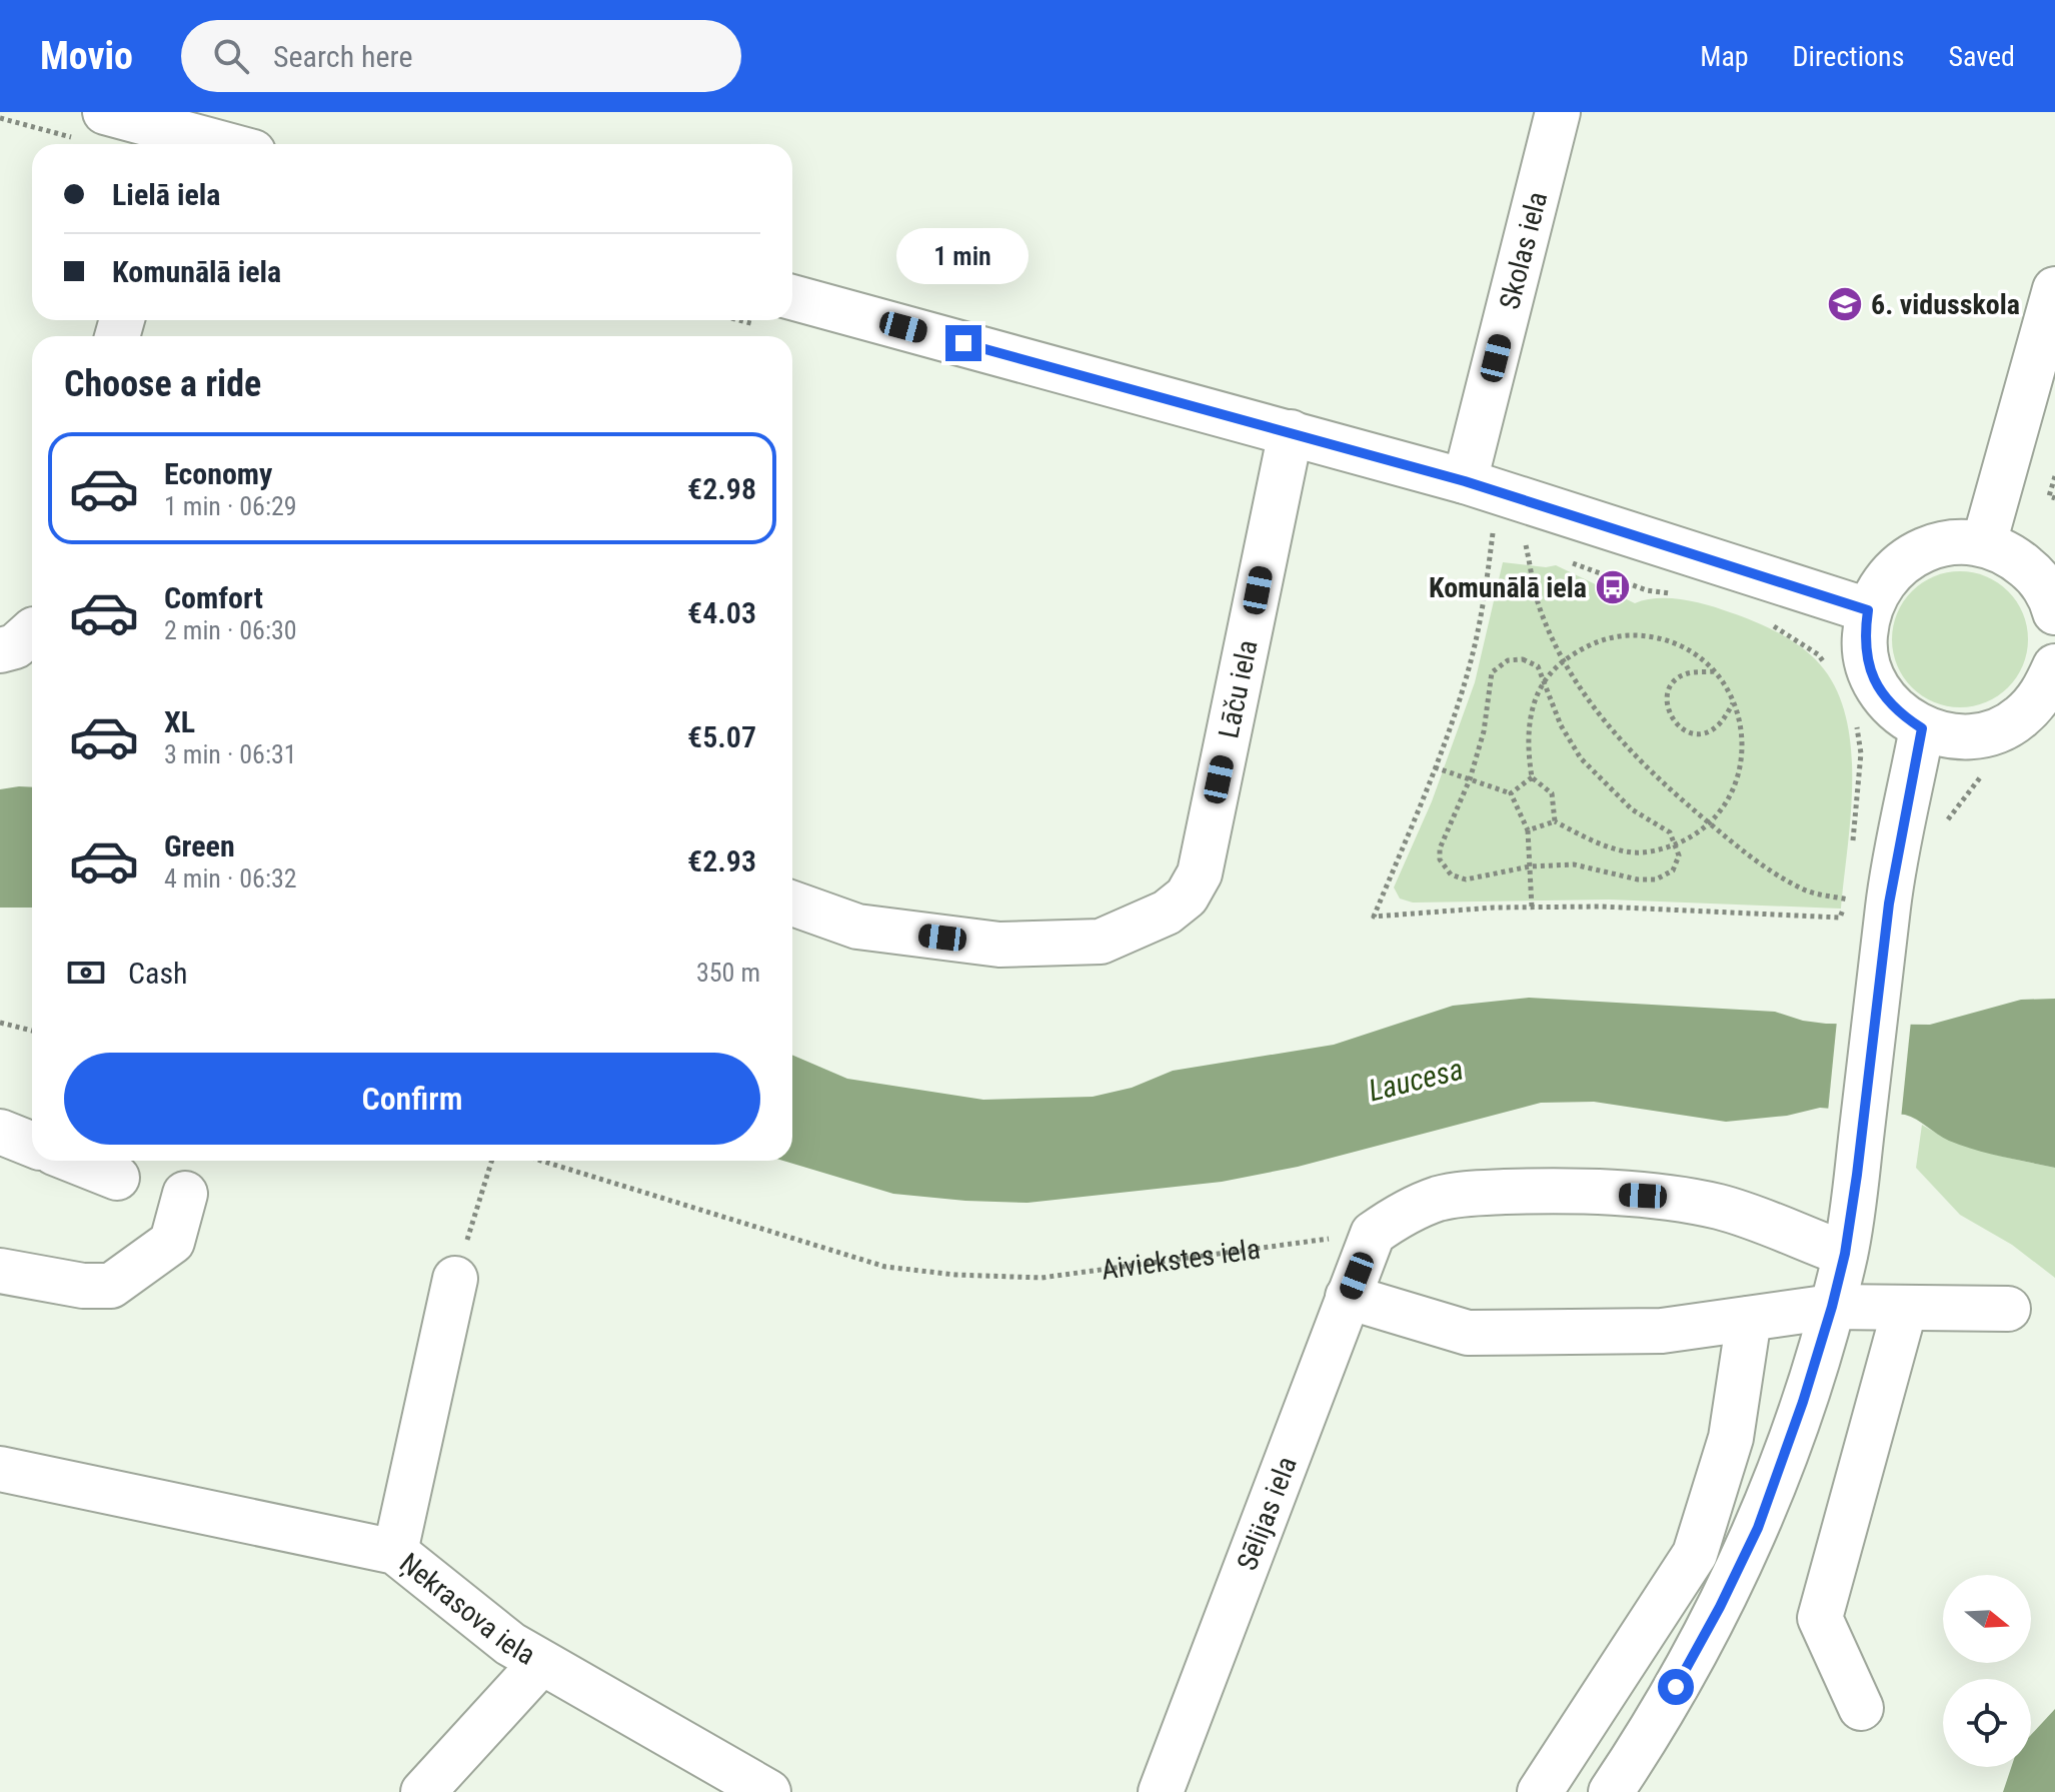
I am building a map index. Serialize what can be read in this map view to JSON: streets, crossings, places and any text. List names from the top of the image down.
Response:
{
  "streets": {
    "street": [
      "Skolas iela",
      "Lāču iela",
      "Sēlijas iela",
      "Ņekrasova iela"
    ],
    "path": ["Aiviekstes iela"]
  },
  "crossings": [
    ["Aiviekstes iela", "Sēlijas iela"]
  ],
  "water": ["Laucesa"],
  "places": {
    "school or university": ["6. vidusskola"],
    "bus stop": ["Komunālā iela"]
  },
  "north": "right",
  "page": {
    "header": "Movio",
    "search": "Search here",
    "nav": ["Map", "Directions", "Saved"],
    "banner": ["Lielā iela", "Komunālā iela"],
    "bubble": "1 min",
    "heading": "Choose a ride",
    "list": [
      {
        "name": "Economy",
        "note": "1 min · 06:29",
        "value": "€2.98"
      },
      {
        "name": "Comfort",
        "note": "2 min · 06:30",
        "value": "€4.03"
      },
      {
        "name": "XL",
        "note": "3 min · 06:31",
        "value": "€5.07"
      },
      {
        "name": "Green",
        "note": "4 min · 06:32",
        "value": "€2.93"
      }
    ],
    "pay": ["Cash", "350 m"],
    "buttons": "Confirm"
  }
}
